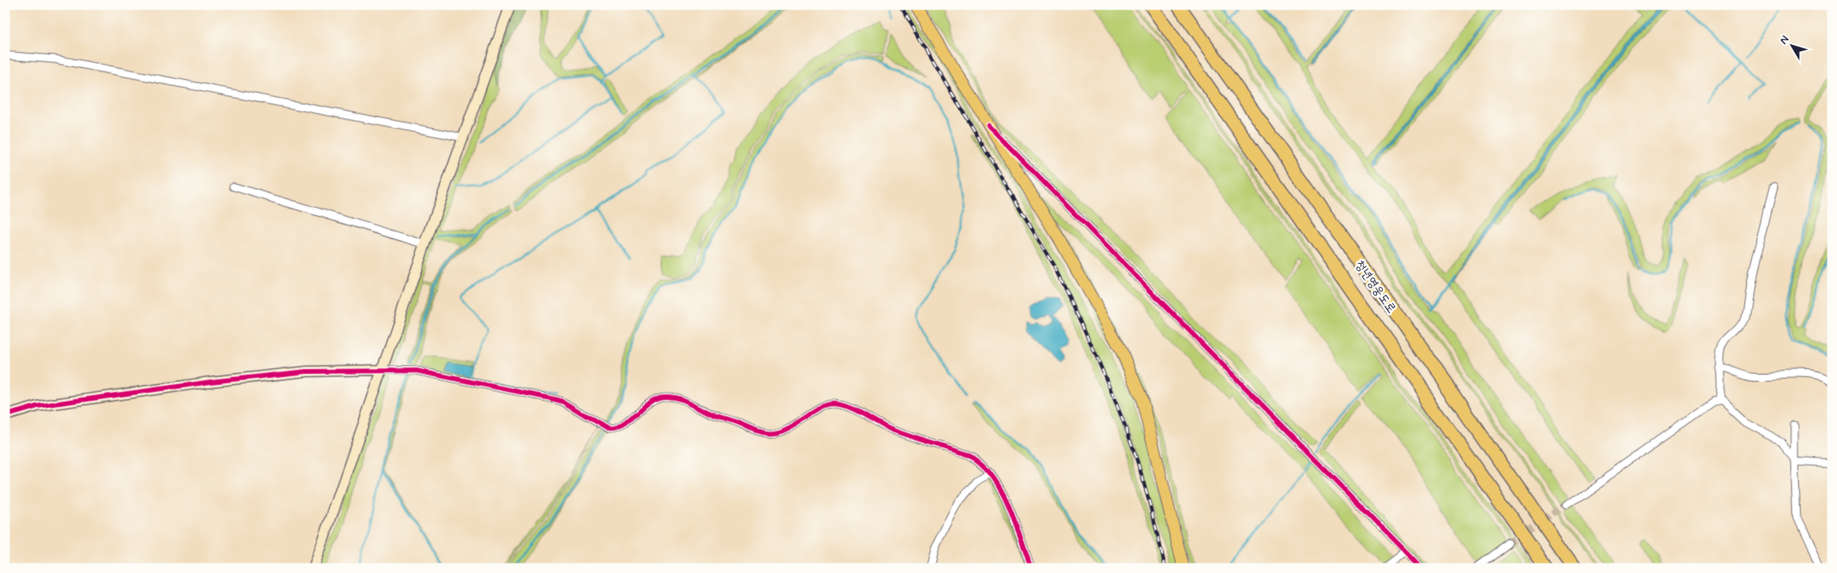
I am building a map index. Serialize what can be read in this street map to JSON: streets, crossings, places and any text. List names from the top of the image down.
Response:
{
  "streets": {
    "highway": ["청년영웅도로"]
  },
  "north": "top left"
}
